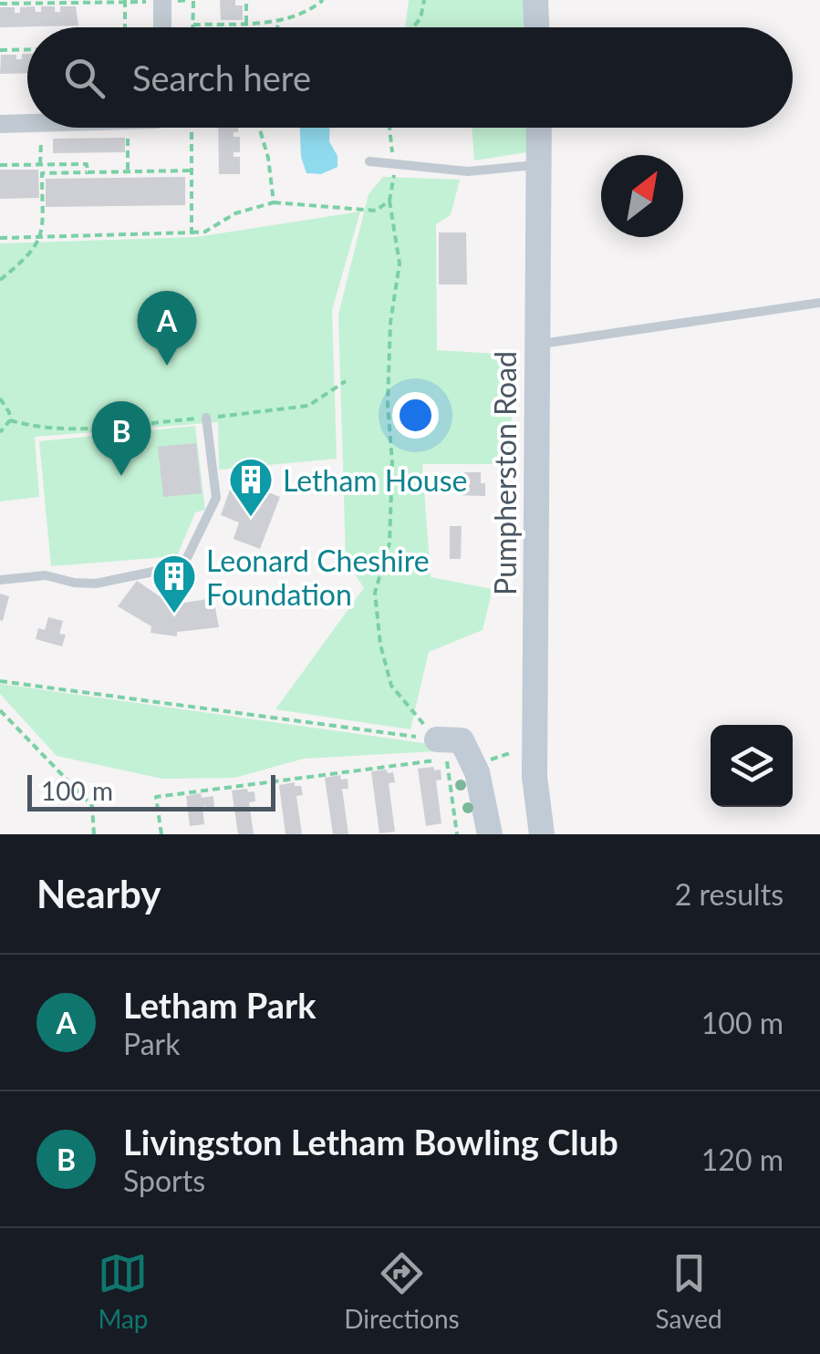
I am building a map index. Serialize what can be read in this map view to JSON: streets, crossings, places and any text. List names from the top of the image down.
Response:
{
  "streets": {
    "main road": ["Pumpherston Road"]
  },
  "places": {
    "building": ["Letham House", "Leonard Cheshire Foundation"]
  },
  "scale_bar": "100 m",
  "north": "top right",
  "page": {
    "search": "Search here",
    "pins": ["A", "B"],
    "scale": "100 m",
    "heading": ["Nearby", "2 results"],
    "list": [
      {
        "mark": "A",
        "name": "Letham Park",
        "note": "Park",
        "value": "100 m"
      },
      {
        "mark": "B",
        "name": "Livingston Letham Bowling Club",
        "note": "Sports",
        "value": "120 m"
      }
    ],
    "nav": ["Map", "Directions", "Saved"]
  }
}
